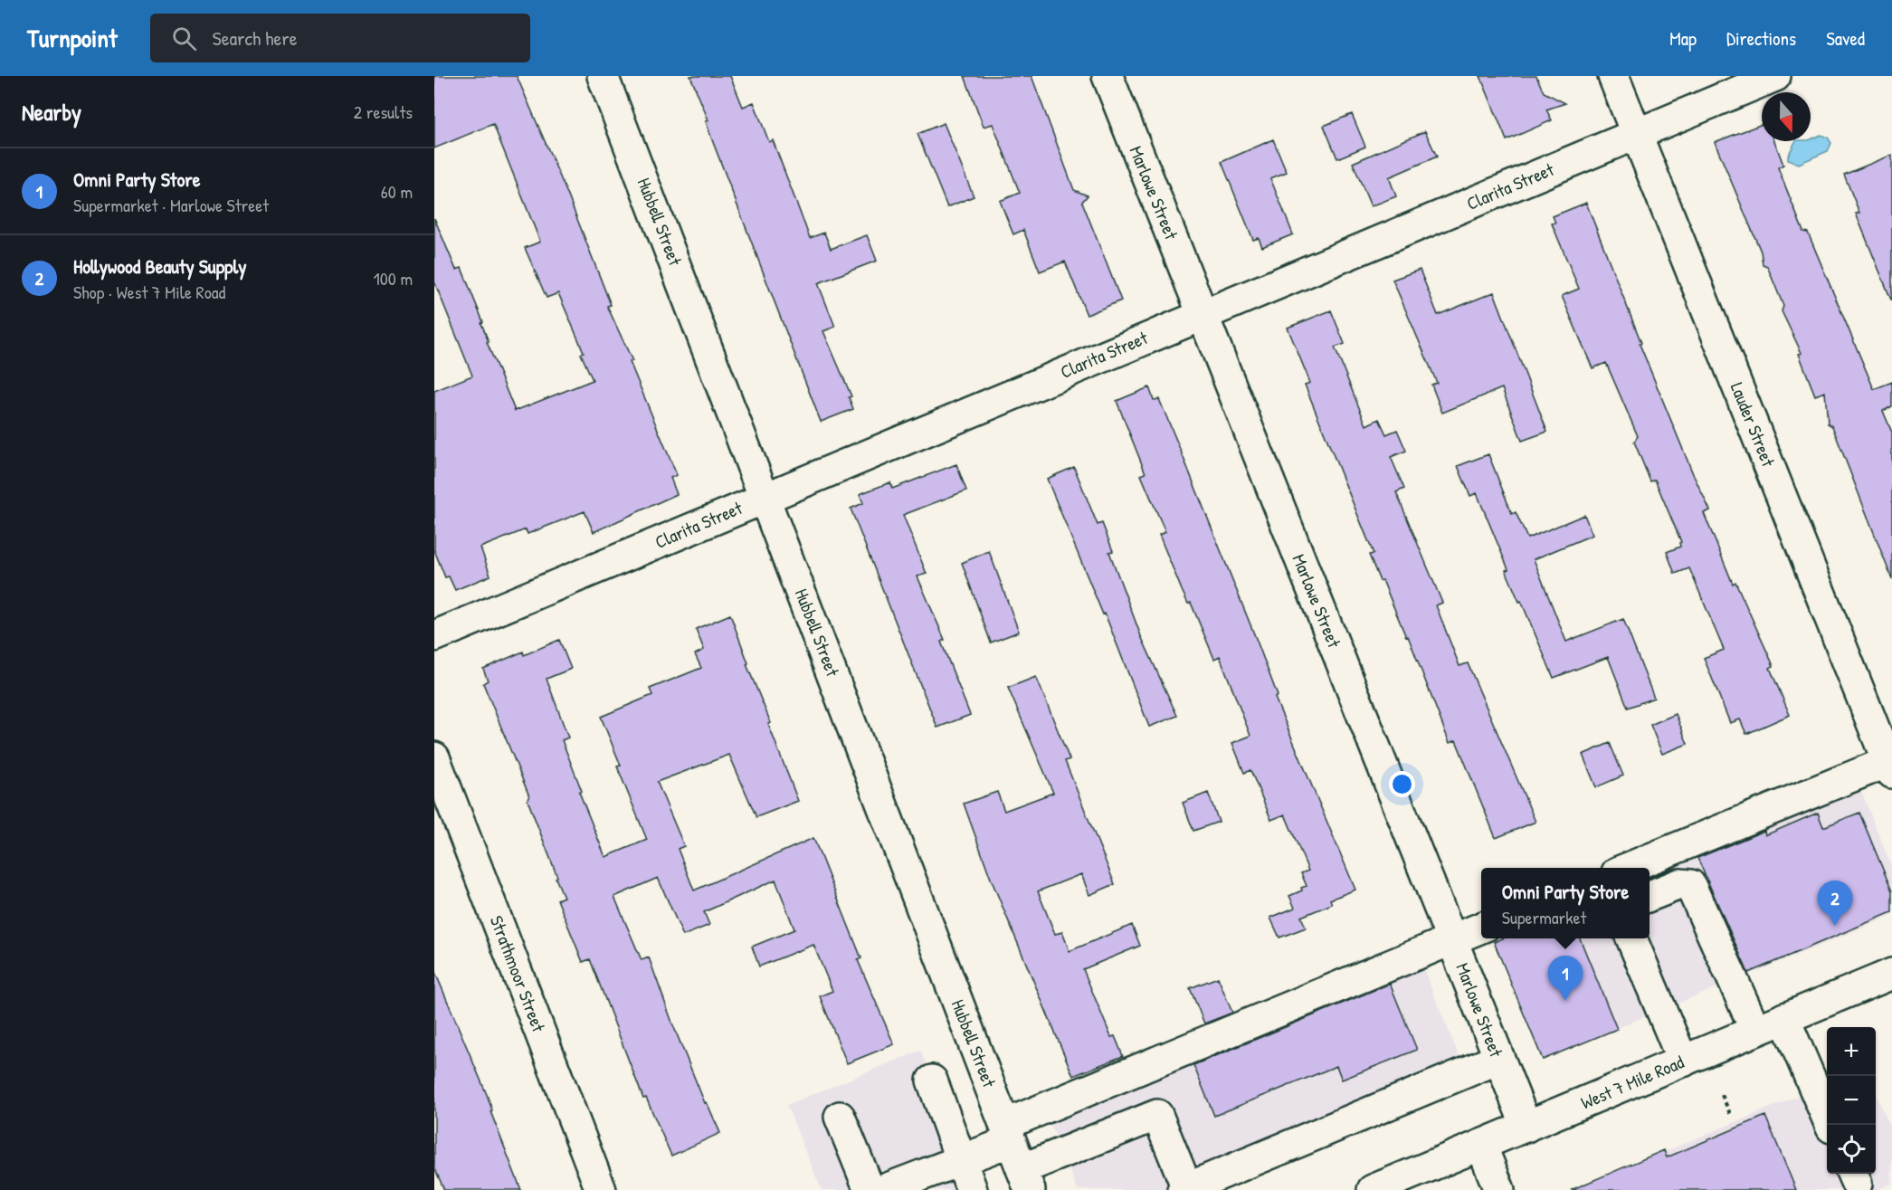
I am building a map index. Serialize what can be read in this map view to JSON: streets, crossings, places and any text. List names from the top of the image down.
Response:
{
  "streets": {
    "street": [
      "Clarita Street",
      "Marlowe Street",
      "Hubbell Street",
      "Lauder Street",
      "Strathmoor Street",
      "West 7 Mile Road"
    ]
  },
  "crossings": [
    ["Clarita Street", "Marlowe Street"],
    ["Clarita Street", "Hubbell Street"],
    ["Clarita Street", "Lauder Street"],
    ["Marlowe Street", "West 7 Mile Road"]
  ],
  "north": "bottom",
  "page": {
    "header": "Turnpoint",
    "search": "Search here",
    "nav": ["Map", "Directions", "Saved"],
    "heading": ["Nearby", "2 results"],
    "list": [
      {
        "mark": "1",
        "name": "Omni Party Store",
        "note": "Supermarket · Marlowe Street",
        "value": "60 m"
      },
      {
        "mark": "2",
        "name": "Hollywood Beauty Supply",
        "note": "Shop · West 7 Mile Road",
        "value": "100 m"
      }
    ],
    "popup": ["Omni Party Store", "Supermarket"],
    "pins": ["2", "1"],
    "map_buttons": ["+", "−"]
  }
}
